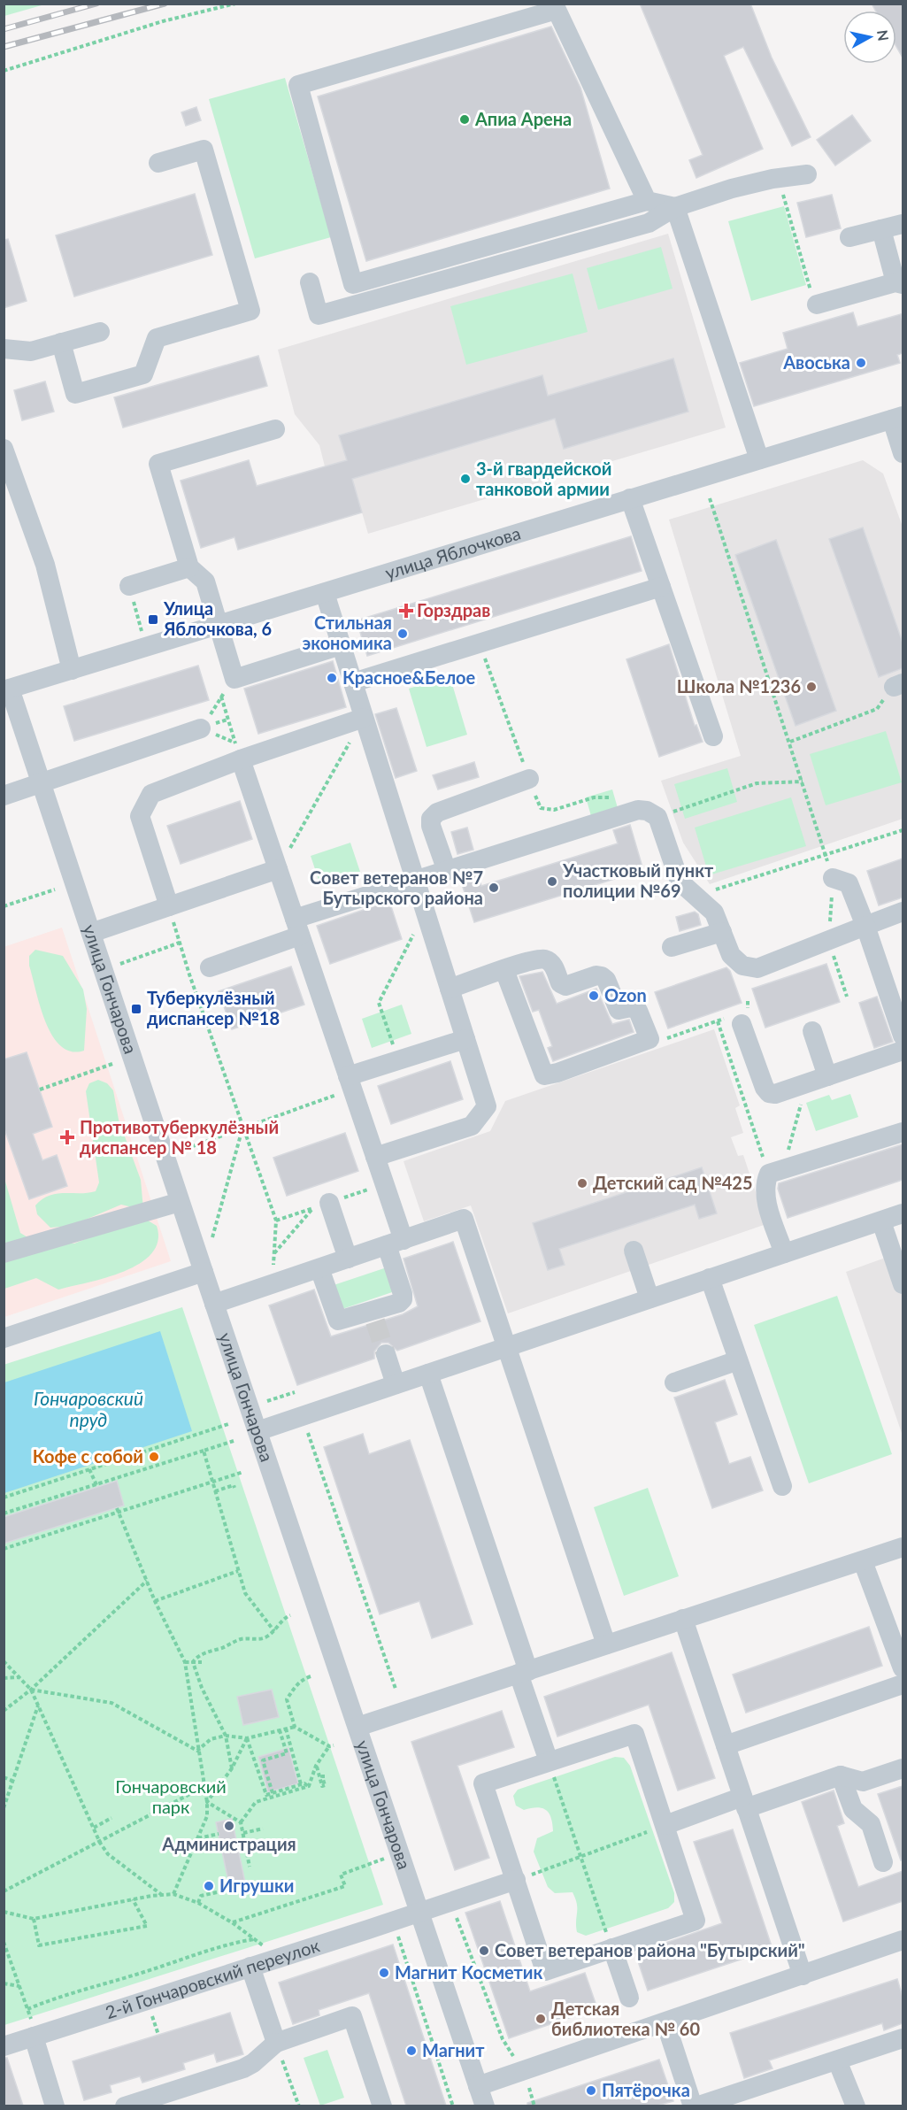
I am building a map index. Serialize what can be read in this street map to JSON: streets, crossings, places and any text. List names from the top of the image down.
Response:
{
  "streets": {
    "street": ["улица Яблочкова", "улица Гончарова", "2-й Гончаровский переулок"]
  },
  "crossings": [
    ["улица Яблочкова", "улица Гончарова"],
    ["улица Гончарова", "2-й Гончаровский переулок"]
  ],
  "water": ["Гончаровский пруд"],
  "parks": ["Гончаровский парк"],
  "places": {
    "other": [
      "Апиа Арена",
      "Авоська",
      "3-й гвардейской танковой армии",
      "Стильная экономика",
      "Красное&Белое",
      "Школа №1236",
      "Участковый пункт полиции №69",
      "Совет ветеранов №7 Бутырского района",
      "Ozon",
      "Детский сад №425",
      "Кофе с собой",
      "Администрация",
      "Игрушки",
      "Совет ветеранов района \"Бутырский\"",
      "Магнит Косметик",
      "Детская библиотека № 60",
      "Магнит",
      "Пятёрочка"
    ],
    "health": ["Горздрав", "Противотуберкулёзный диспансер № 18"],
    "transit": ["Улица Яблочкова, 6", "Туберкулёзный диспансер №18"]
  },
  "north": "right"
}
